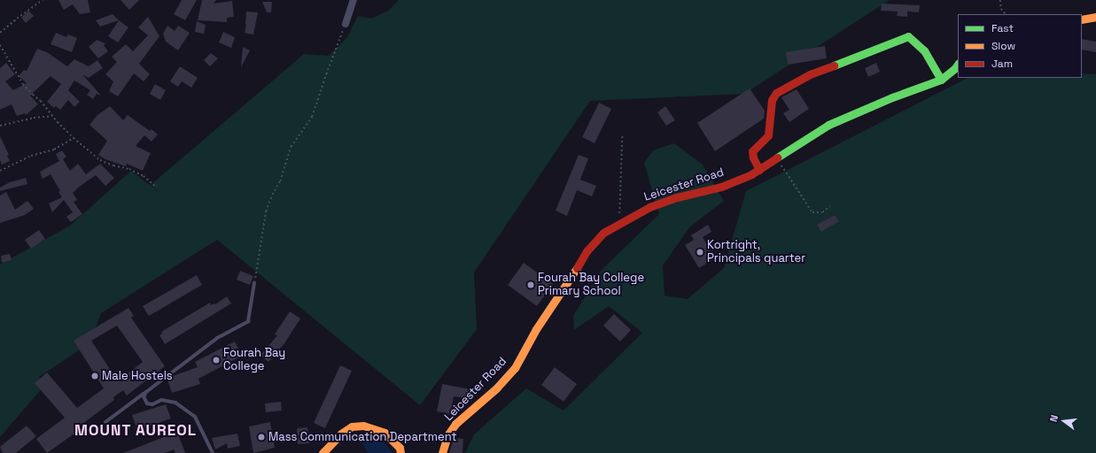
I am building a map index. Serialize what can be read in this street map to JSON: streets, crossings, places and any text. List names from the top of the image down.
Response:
{
  "streets": {
    "street": ["Leicester Road"]
  },
  "districts": ["MOUNT AUREOL"],
  "places": [
    "Kortright, Principals quarter",
    "Fourah Bay College Primary School",
    "Fourah Bay College",
    "Male Hostels",
    "Mass Communication Department"
  ],
  "legend": ["Fast", "Slow", "Jam"],
  "north": "left"
}
